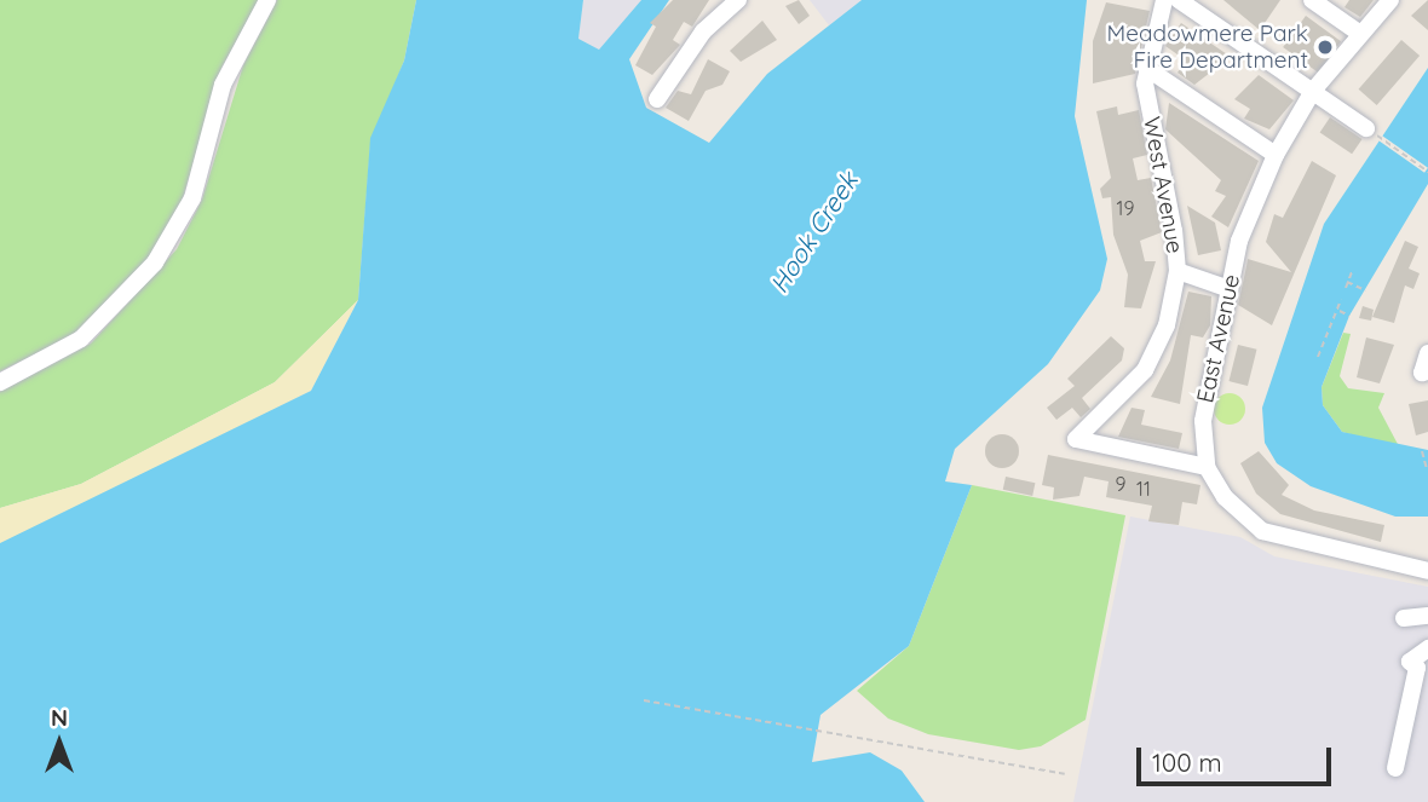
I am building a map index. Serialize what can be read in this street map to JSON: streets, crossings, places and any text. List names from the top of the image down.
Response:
{
  "streets": {
    "street": ["West Avenue", "East Avenue"]
  },
  "crossings": [
    ["West Avenue", "East Avenue"]
  ],
  "water": ["Hook Creek"],
  "places": ["Meadowmere Park Fire Department"],
  "house_numbers": ["19", "9", "11"],
  "scale_bar": "100 m",
  "north": "top"
}
